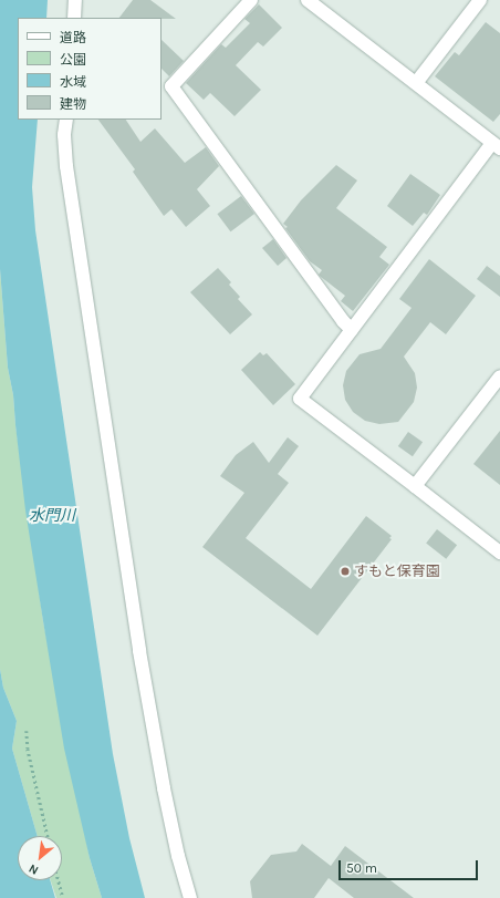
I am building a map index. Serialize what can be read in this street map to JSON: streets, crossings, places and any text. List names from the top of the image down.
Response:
{
  "water": ["水門川"],
  "places": ["すもと保育園"],
  "legend": [
    "道路",
    "公園",
    "水域",
    "建物"
  ],
  "scale_bar": "50 m",
  "north": "bottom left"
}
